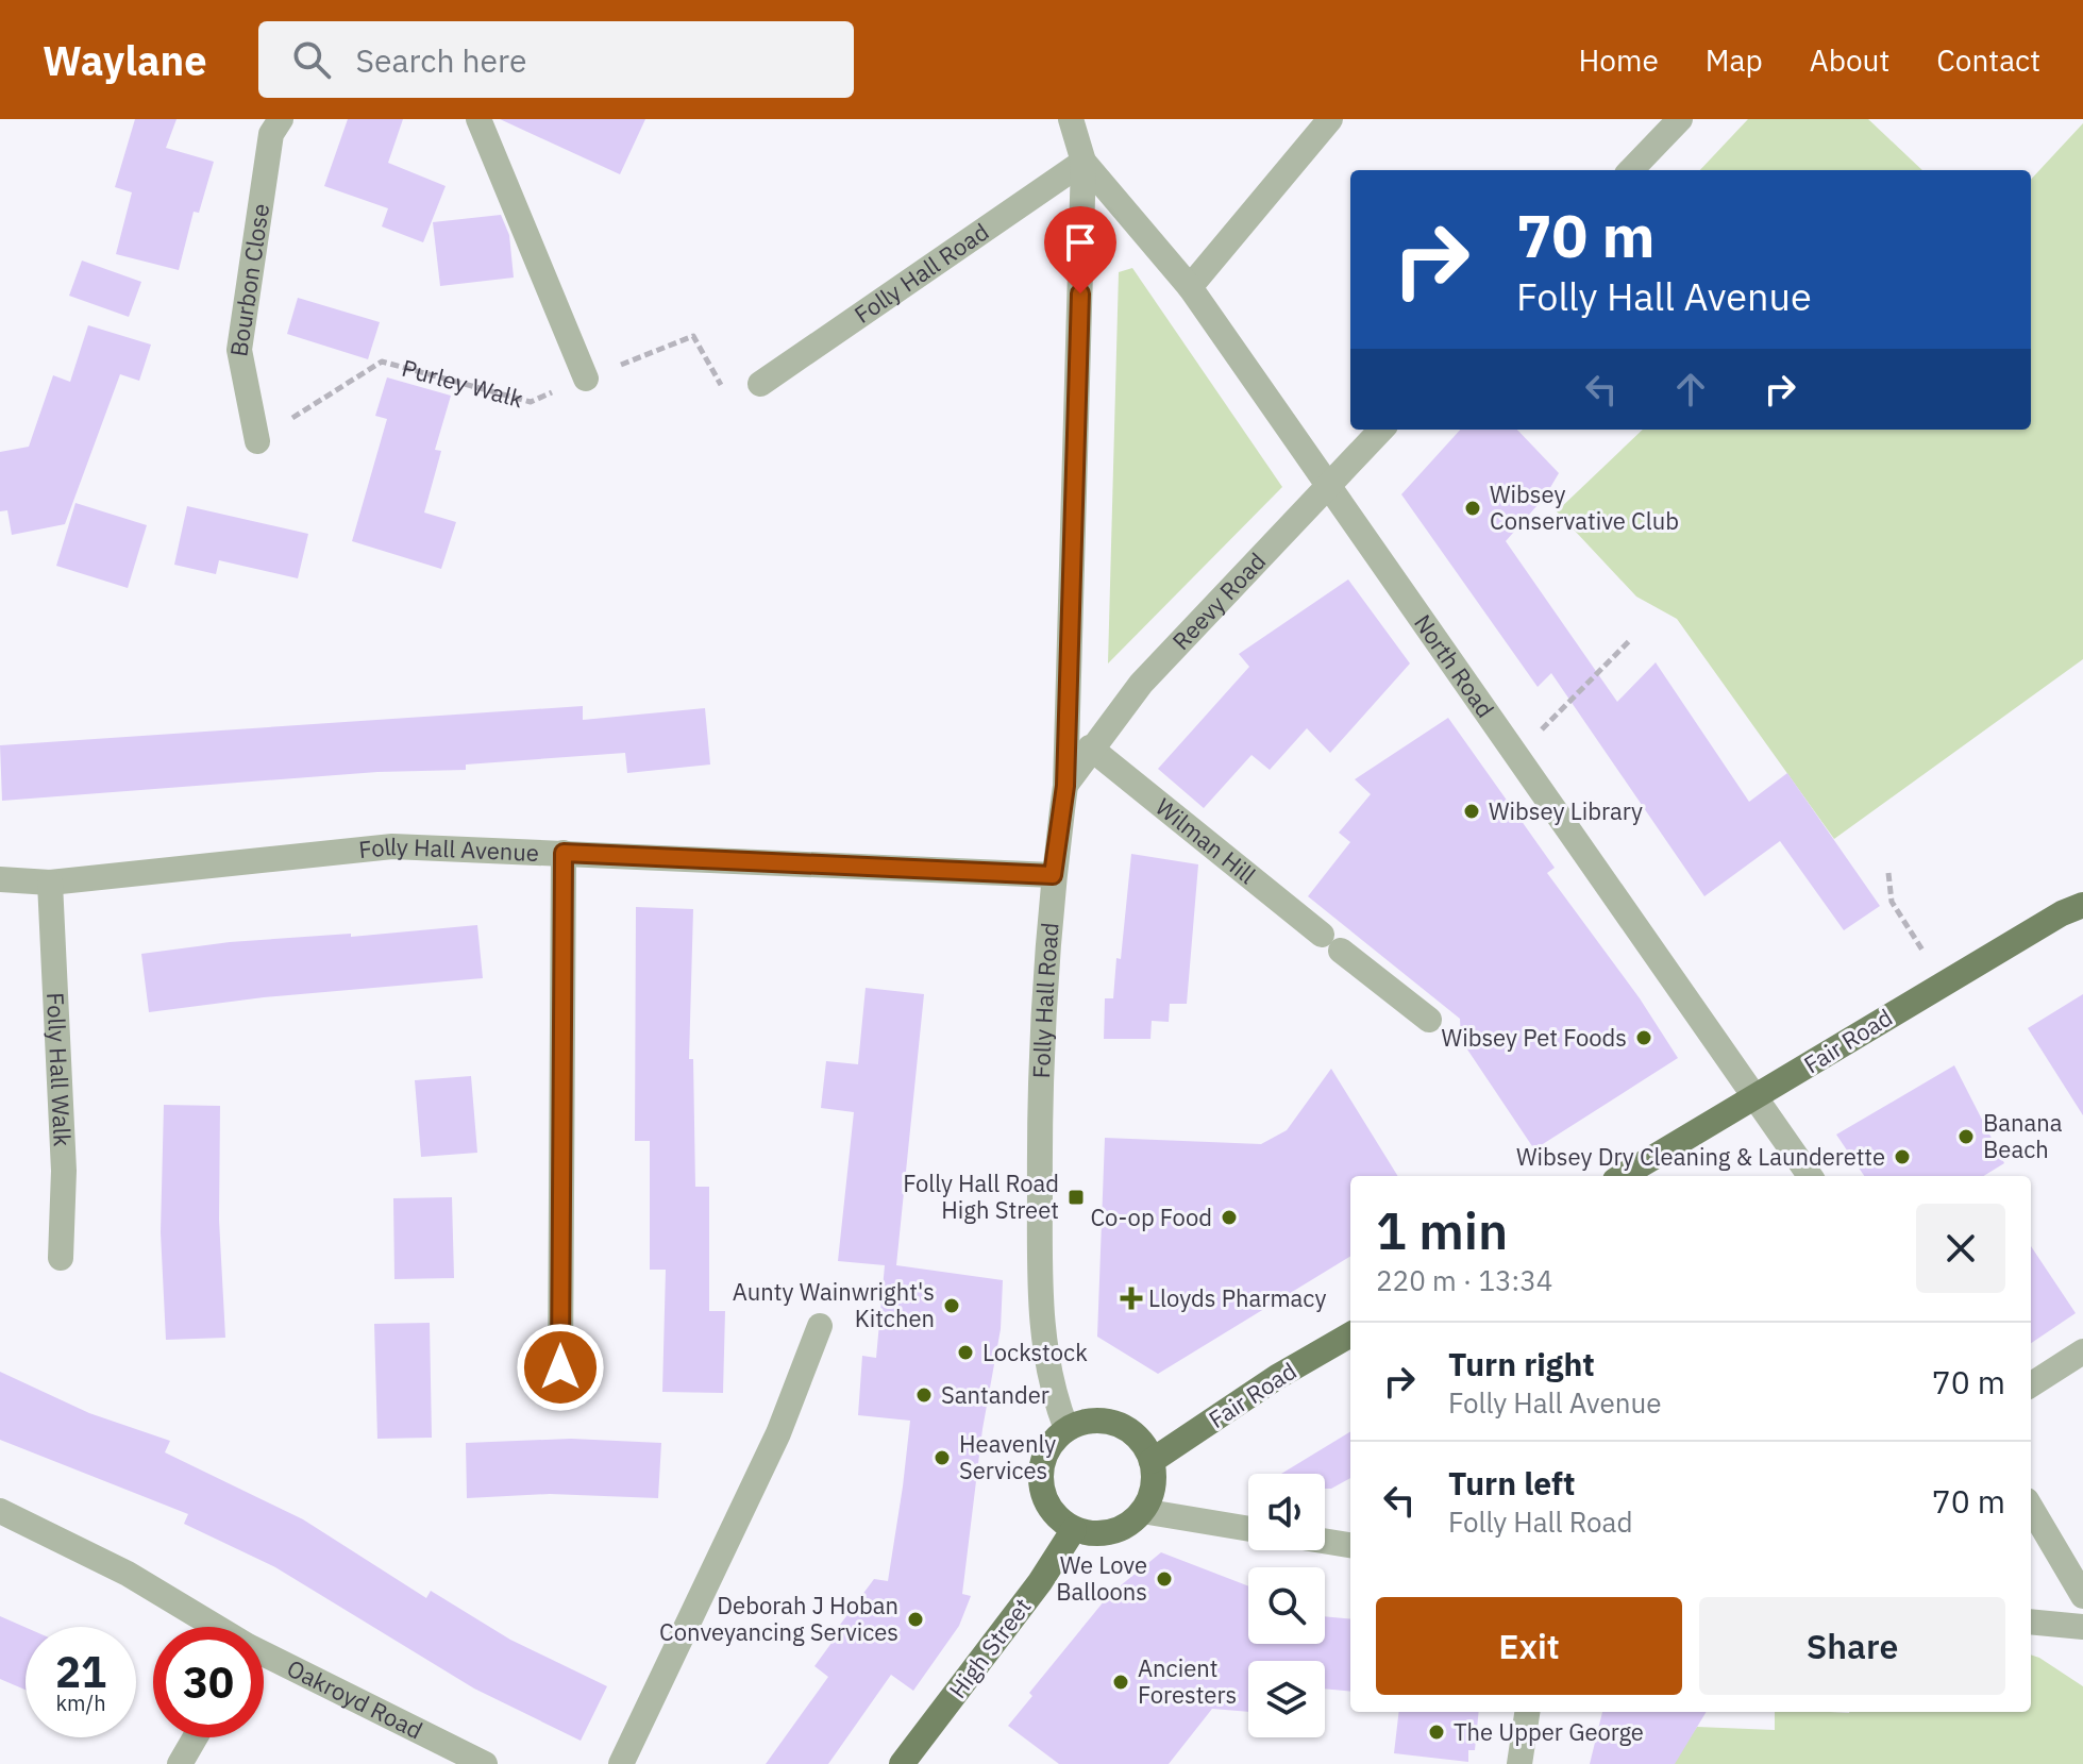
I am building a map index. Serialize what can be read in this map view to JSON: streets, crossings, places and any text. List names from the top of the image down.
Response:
{
  "streets": {
    "main road": ["Fair Road", "High Street"],
    "street": [
      "Folly Hall Road",
      "Bourbon Close",
      "Reevy Road",
      "North Road",
      "Wilman Hill",
      "Folly Hall Avenue",
      "Folly Hall Walk",
      "Oakroyd Road"
    ],
    "path": ["Purley Walk"]
  },
  "crossings": [
    ["Folly Hall Road", "Purley Walk"],
    ["Folly Hall Road", "Reevy Road"],
    ["Folly Hall Road", "North Road"],
    ["Folly Hall Road", "Folly Hall Avenue"],
    ["Folly Hall Road", "Fair Road"],
    ["Folly Hall Road", "High Street"],
    ["Bourbon Close", "Purley Walk"],
    ["Reevy Road", "North Road"],
    ["Reevy Road", "Wilman Hill"],
    ["North Road", "Fair Road"],
    ["Folly Hall Avenue", "Folly Hall Walk"],
    ["Fair Road", "High Street"]
  ],
  "places": {
    "other": [
      "Wibsey Conservative Club",
      "Wibsey Library",
      "Wibsey Pet Foods",
      "Banana Beach",
      "Wibsey Dry Cleaning & Launderette",
      "Co-op Food",
      "Aunty Wainwright's Kitchen",
      "Lockstock",
      "Santander",
      "Heavenly Services",
      "We Love Balloons",
      "Deborah J Hoban Conveyancing Services",
      "Ancient Foresters",
      "The Upper George"
    ],
    "transit": ["Folly Hall Road High Street"],
    "health": ["Lloyds Pharmacy"]
  },
  "page": {
    "header": "Waylane",
    "search": "Search here",
    "nav": [
      "Home",
      "Map",
      "About",
      "Contact"
    ],
    "turn": ["70 m", "Folly Hall Avenue"],
    "heading": ["1 min", "220 m · 13:34"],
    "list": [
      {
        "name": "Turn right",
        "note": "Folly Hall Avenue",
        "value": "70 m"
      },
      {
        "name": "Turn left",
        "note": "Folly Hall Road",
        "value": "70 m"
      }
    ],
    "buttons": ["Exit", "Share"],
    "speed": "21 km/h",
    "limit": "30"
  }
}
